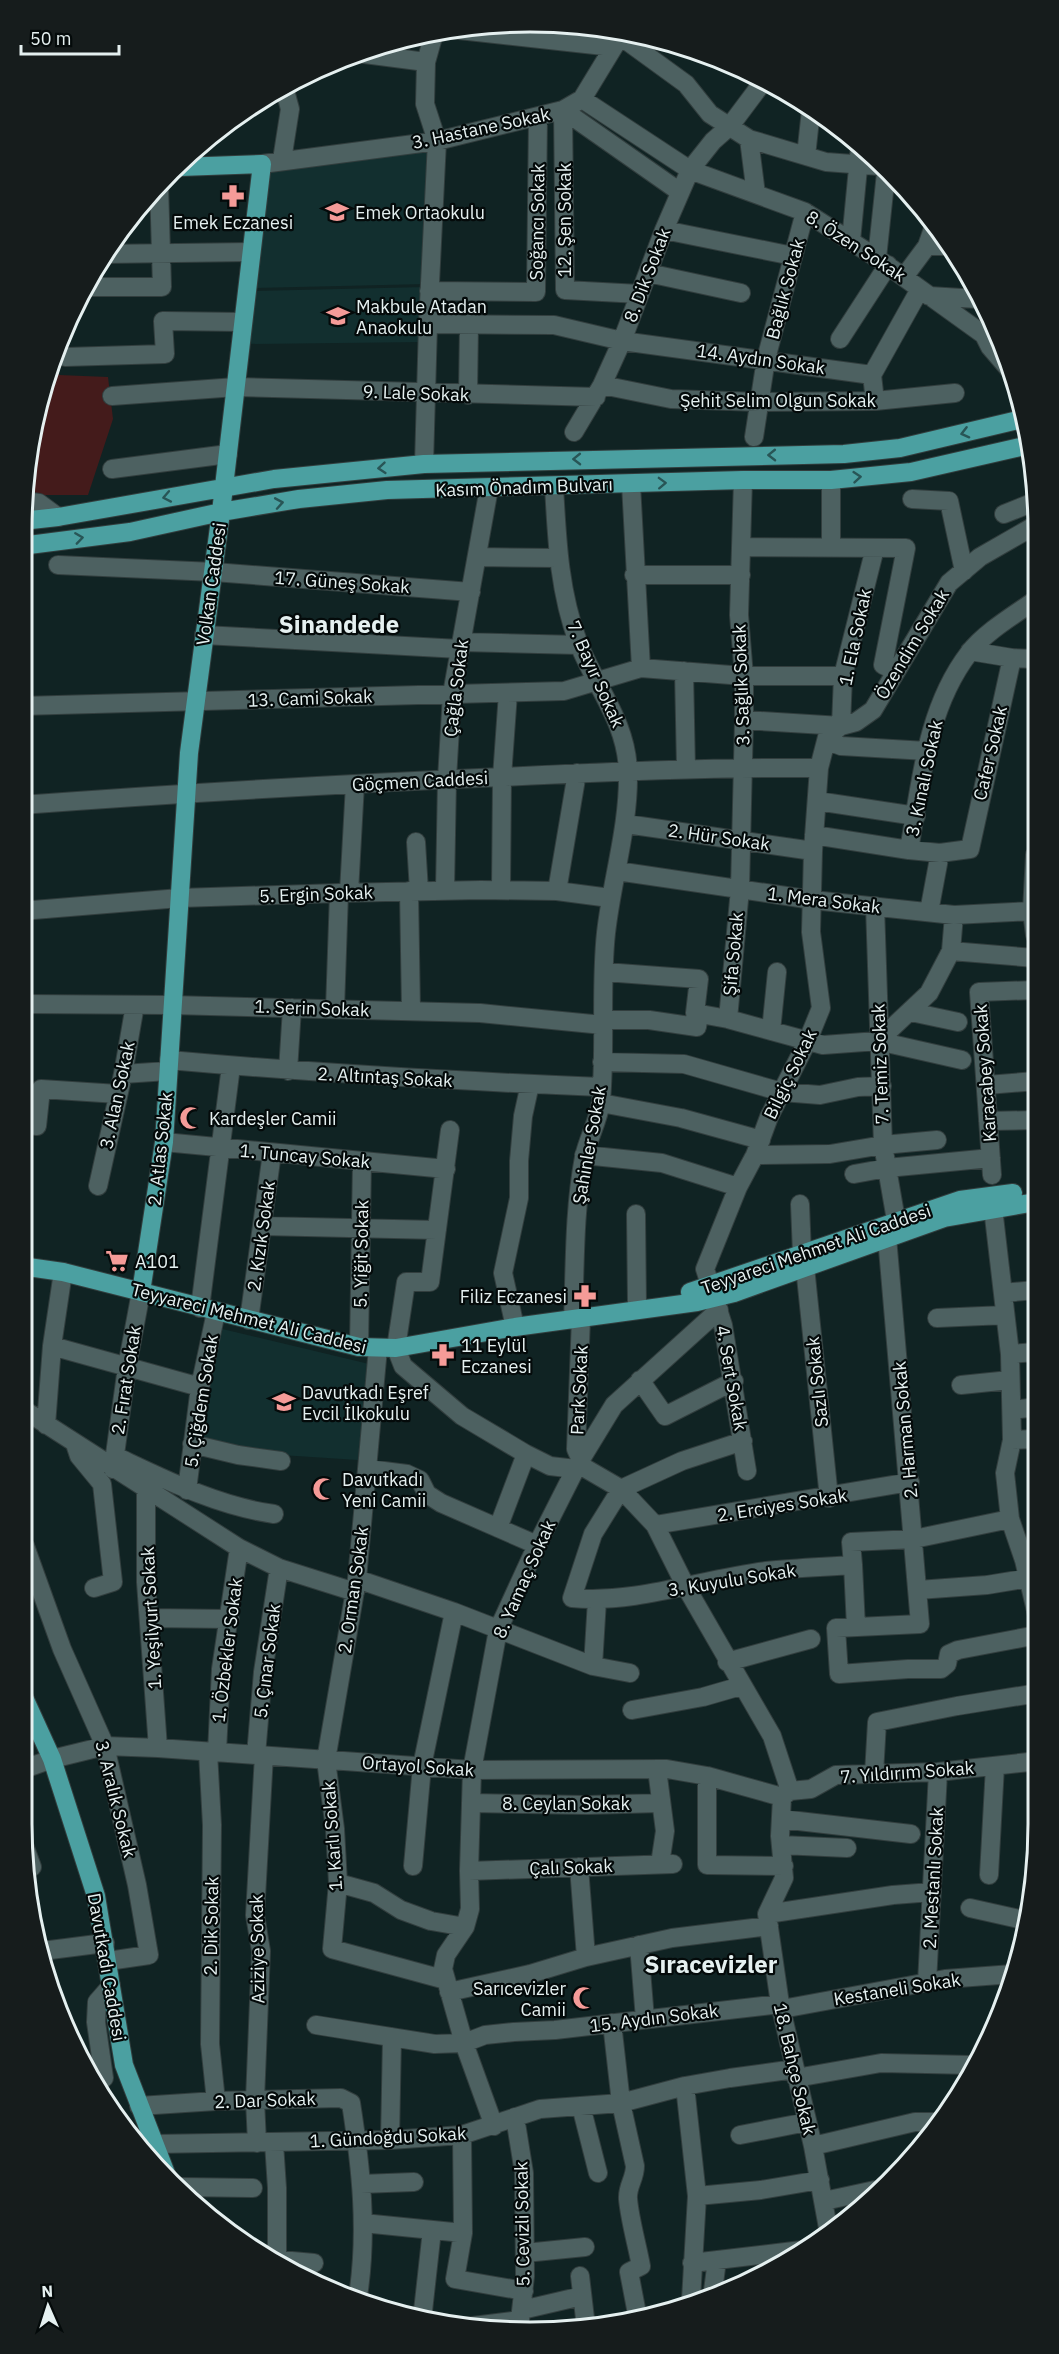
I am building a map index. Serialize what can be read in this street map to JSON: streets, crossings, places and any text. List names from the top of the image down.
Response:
{
  "streets": {
    "main road": [
      "Kasım Önadım Bulvarı",
      "Volkan Caddesi",
      "2. Atlas Sokak",
      "Teyyareci Mehmet Ali Caddesi",
      "Davutkadı Caddesi"
    ],
    "street": [
      "3. Hastane Sokak",
      "12. Şen Sokak",
      "Soğancı Sokak",
      "8. Özen Sokak",
      "8. Dik Sokak",
      "Bağlık Sokak",
      "14. Aydın Sokak",
      "9. Lale Sokak",
      "Şehit Selim Olgun Sokak",
      "17. Güneş Sokak",
      "1. Ela Sokak",
      "Özendim Sokak",
      "7. Bayır Sokak",
      "3. Sağlık Sokak",
      "Çağla Sokak",
      "13. Cami Sokak",
      "Cafer Sokak",
      "3. Kınalı Sokak",
      "Göçmen Caddesi",
      "2. Hür Sokak",
      "5. Ergin Sokak",
      "1. Mera Sokak",
      "Şifa Sokak",
      "1. Serin Sokak",
      "7. Temiz Sokak",
      "Karacabey Sokak",
      "Bilgiç Sokak",
      "2. Altıntaş Sokak",
      "3. Alan Sokak",
      "Şahinler Sokak",
      "1. Tuncay Sokak",
      "2. Kızık Sokak",
      "5. Yiğit Sokak",
      "4. Sert Sokak",
      "2. Fırat Sokak",
      "Sazlı Sokak",
      "Park Sokak",
      "5. Çiğdem Sokak",
      "2. Harman Sokak",
      "2. Erciyes Sokak",
      "8. Yamaç Sokak",
      "3. Kuyulu Sokak",
      "2. Orman Sokak",
      "1. Yeşilyurt Sokak",
      "1. Özbekler Sokak",
      "5. Çınar Sokak",
      "Ortayol Sokak",
      "7. Yıldırım Sokak",
      "3. Aralık Sokak",
      "8. Ceylan Sokak",
      "1. Karlı Sokak",
      "Çalı Sokak",
      "2. Mestanlı Sokak",
      "2. Dik Sokak",
      "Aziziye Sokak",
      "Kestaneli Sokak",
      "15. Aydın Sokak",
      "18. Bahçe Sokak",
      "2. Dar Sokak",
      "1. Gündoğdu Sokak",
      "5. Cevizli Sokak"
    ]
  },
  "crossings": [
    ["3. Hastane Sokak", "12. Şen Sokak"],
    ["3. Hastane Sokak", "Soğancı Sokak"],
    ["3. Hastane Sokak", "8. Özen Sokak"],
    ["3. Hastane Sokak", "Volkan Caddesi"],
    ["12. Şen Sokak", "8. Dik Sokak"],
    ["8. Özen Sokak", "8. Dik Sokak"],
    ["8. Özen Sokak", "Bağlık Sokak"],
    ["8. Özen Sokak", "14. Aydın Sokak"],
    ["8. Dik Sokak", "14. Aydın Sokak"],
    ["8. Dik Sokak", "9. Lale Sokak"],
    ["8. Dik Sokak", "Şehit Selim Olgun Sokak"],
    ["Bağlık Sokak", "14. Aydın Sokak"],
    ["Bağlık Sokak", "Şehit Selim Olgun Sokak"],
    ["9. Lale Sokak", "Şehit Selim Olgun Sokak"],
    ["9. Lale Sokak", "Volkan Caddesi"],
    ["Kasım Önadım Bulvarı", "Volkan Caddesi"],
    ["Kasım Önadım Bulvarı", "7. Bayır Sokak"],
    ["Kasım Önadım Bulvarı", "3. Sağlık Sokak"],
    ["Kasım Önadım Bulvarı", "Çağla Sokak"],
    ["17. Güneş Sokak", "Volkan Caddesi"],
    ["17. Güneş Sokak", "Çağla Sokak"],
    ["Volkan Caddesi", "13. Cami Sokak"],
    ["Volkan Caddesi", "Göçmen Caddesi"],
    ["Volkan Caddesi", "5. Ergin Sokak"],
    ["Volkan Caddesi", "1. Serin Sokak"],
    ["Volkan Caddesi", "2. Atlas Sokak"],
    ["1. Ela Sokak", "Özendim Sokak"],
    ["1. Ela Sokak", "13. Cami Sokak"],
    ["1. Ela Sokak", "Göçmen Caddesi"],
    ["1. Ela Sokak", "Bilgiç Sokak"],
    ["Özendim Sokak", "3. Sağlık Sokak"],
    ["7. Bayır Sokak", "13. Cami Sokak"],
    ["7. Bayır Sokak", "Göçmen Caddesi"],
    ["7. Bayır Sokak", "2. Hür Sokak"],
    ["7. Bayır Sokak", "5. Ergin Sokak"],
    ["7. Bayır Sokak", "1. Mera Sokak"],
    ["7. Bayır Sokak", "Şahinler Sokak"],
    ["3. Sağlık Sokak", "13. Cami Sokak"],
    ["3. Sağlık Sokak", "Göçmen Caddesi"],
    ["3. Sağlık Sokak", "2. Hür Sokak"],
    ["3. Sağlık Sokak", "1. Mera Sokak"],
    ["3. Sağlık Sokak", "Şifa Sokak"],
    ["Çağla Sokak", "13. Cami Sokak"],
    ["Çağla Sokak", "Göçmen Caddesi"],
    ["Çağla Sokak", "5. Ergin Sokak"],
    ["Cafer Sokak", "2. Hür Sokak"],
    ["3. Kınalı Sokak", "2. Hür Sokak"],
    ["2. Hür Sokak", "Bilgiç Sokak"],
    ["5. Ergin Sokak", "Şahinler Sokak"],
    ["1. Mera Sokak", "Şifa Sokak"],
    ["1. Mera Sokak", "7. Temiz Sokak"],
    ["1. Mera Sokak", "Bilgiç Sokak"],
    ["1. Serin Sokak", "3. Alan Sokak"],
    ["1. Serin Sokak", "Şahinler Sokak"],
    ["1. Serin Sokak", "2. Atlas Sokak"],
    ["7. Temiz Sokak", "Karacabey Sokak"],
    ["7. Temiz Sokak", "2. Altıntaş Sokak"],
    ["7. Temiz Sokak", "Teyyareci Mehmet Ali Caddesi"],
    ["Bilgiç Sokak", "2. Altıntaş Sokak"],
    ["Bilgiç Sokak", "Teyyareci Mehmet Ali Caddesi"],
    ["Bilgiç Sokak", "4. Sert Sokak"],
    ["Bilgiç Sokak", "8. Yamaç Sokak"],
    ["2. Altıntaş Sokak", "3. Alan Sokak"],
    ["2. Altıntaş Sokak", "Şahinler Sokak"],
    ["2. Altıntaş Sokak", "2. Atlas Sokak"],
    ["2. Altıntaş Sokak", "5. Çiğdem Sokak"],
    ["Şahinler Sokak", "Teyyareci Mehmet Ali Caddesi"],
    ["Şahinler Sokak", "Park Sokak"],
    ["2. Atlas Sokak", "1. Tuncay Sokak"],
    ["2. Atlas Sokak", "Teyyareci Mehmet Ali Caddesi"],
    ["2. Atlas Sokak", "2. Fırat Sokak"],
    ["1. Tuncay Sokak", "2. Kızık Sokak"],
    ["1. Tuncay Sokak", "5. Yiğit Sokak"],
    ["1. Tuncay Sokak", "5. Çiğdem Sokak"],
    ["2. Kızık Sokak", "Teyyareci Mehmet Ali Caddesi"],
    ["Teyyareci Mehmet Ali Caddesi", "5. Yiğit Sokak"],
    ["Teyyareci Mehmet Ali Caddesi", "4. Sert Sokak"],
    ["Teyyareci Mehmet Ali Caddesi", "2. Fırat Sokak"],
    ["Teyyareci Mehmet Ali Caddesi", "Sazlı Sokak"],
    ["Teyyareci Mehmet Ali Caddesi", "Park Sokak"],
    ["Teyyareci Mehmet Ali Caddesi", "5. Çiğdem Sokak"],
    ["Teyyareci Mehmet Ali Caddesi", "2. Harman Sokak"],
    ["Teyyareci Mehmet Ali Caddesi", "8. Yamaç Sokak"],
    ["Teyyareci Mehmet Ali Caddesi", "2. Orman Sokak"],
    ["4. Sert Sokak", "8. Yamaç Sokak"],
    ["Sazlı Sokak", "2. Erciyes Sokak"],
    ["Park Sokak", "8. Yamaç Sokak"],
    ["2. Harman Sokak", "2. Erciyes Sokak"],
    ["8. Yamaç Sokak", "Ortayol Sokak"],
    ["8. Yamaç Sokak", "8. Ceylan Sokak"],
    ["8. Yamaç Sokak", "Çalı Sokak"],
    ["2. Orman Sokak", "Ortayol Sokak"],
    ["2. Orman Sokak", "1. Karlı Sokak"],
    ["1. Yeşilyurt Sokak", "Ortayol Sokak"],
    ["1. Özbekler Sokak", "Ortayol Sokak"],
    ["1. Özbekler Sokak", "2. Dik Sokak"],
    ["5. Çınar Sokak", "Ortayol Sokak"],
    ["5. Çınar Sokak", "Aziziye Sokak"],
    ["Ortayol Sokak", "7. Yıldırım Sokak"],
    ["Ortayol Sokak", "3. Aralık Sokak"],
    ["Ortayol Sokak", "1. Karlı Sokak"],
    ["Ortayol Sokak", "2. Dik Sokak"],
    ["Ortayol Sokak", "Aziziye Sokak"],
    ["Ortayol Sokak", "Davutkadı Caddesi"],
    ["7. Yıldırım Sokak", "2. Mestanlı Sokak"],
    ["3. Aralık Sokak", "Davutkadı Caddesi"],
    ["8. Ceylan Sokak", "Çalı Sokak"],
    ["2. Mestanlı Sokak", "Kestaneli Sokak"],
    ["2. Dik Sokak", "2. Dar Sokak"],
    ["Aziziye Sokak", "2. Dar Sokak"],
    ["Aziziye Sokak", "1. Gündoğdu Sokak"],
    ["Davutkadı Caddesi", "2. Dar Sokak"],
    ["Kestaneli Sokak", "15. Aydın Sokak"],
    ["Kestaneli Sokak", "18. Bahçe Sokak"],
    ["15. Aydın Sokak", "18. Bahçe Sokak"],
    ["18. Bahçe Sokak", "1. Gündoğdu Sokak"],
    ["2. Dar Sokak", "1. Gündoğdu Sokak"],
    ["1. Gündoğdu Sokak", "5. Cevizli Sokak"]
  ],
  "districts": ["Sinandede", "Sıracevizler"],
  "places": {
    "pharmacy": ["Emek Eczanesi", "Filiz Eczanesi", "11 Eylül Eczanesi"],
    "school or university": ["Emek Ortaokulu", "Makbule Atadan Anaokulu", "Davutkadı Eşref Evcil İlkokulu"],
    "mosque": ["Kardeşler Camii", "Davutkadı Yeni Camii", "Sarıcevizler Camii"],
    "supermarket": ["A101"]
  },
  "scale_bar": "50 m",
  "north": "top"
}
